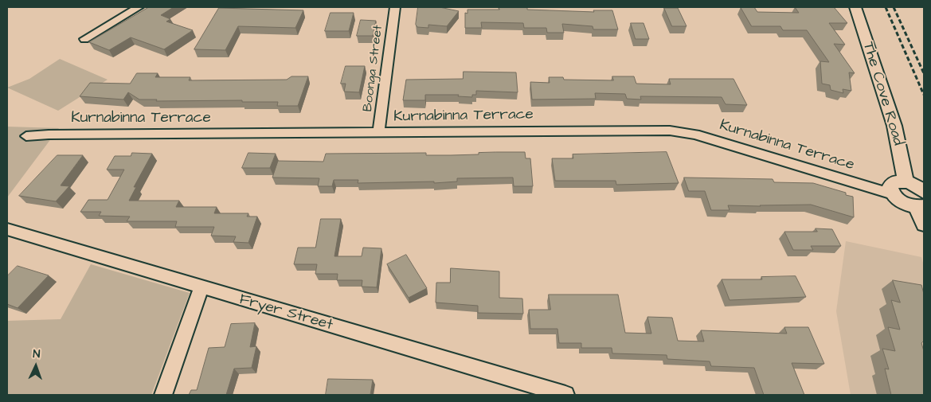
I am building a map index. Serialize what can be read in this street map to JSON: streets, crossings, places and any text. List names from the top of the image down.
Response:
{
  "streets": {
    "street": [
      "Boonga Street",
      "The Cove Road",
      "Kurnabinna Terrace",
      "Fryer Street"
    ]
  },
  "crossings": [
    ["Boonga Street", "Kurnabinna Terrace"]
  ],
  "north": "top"
}
